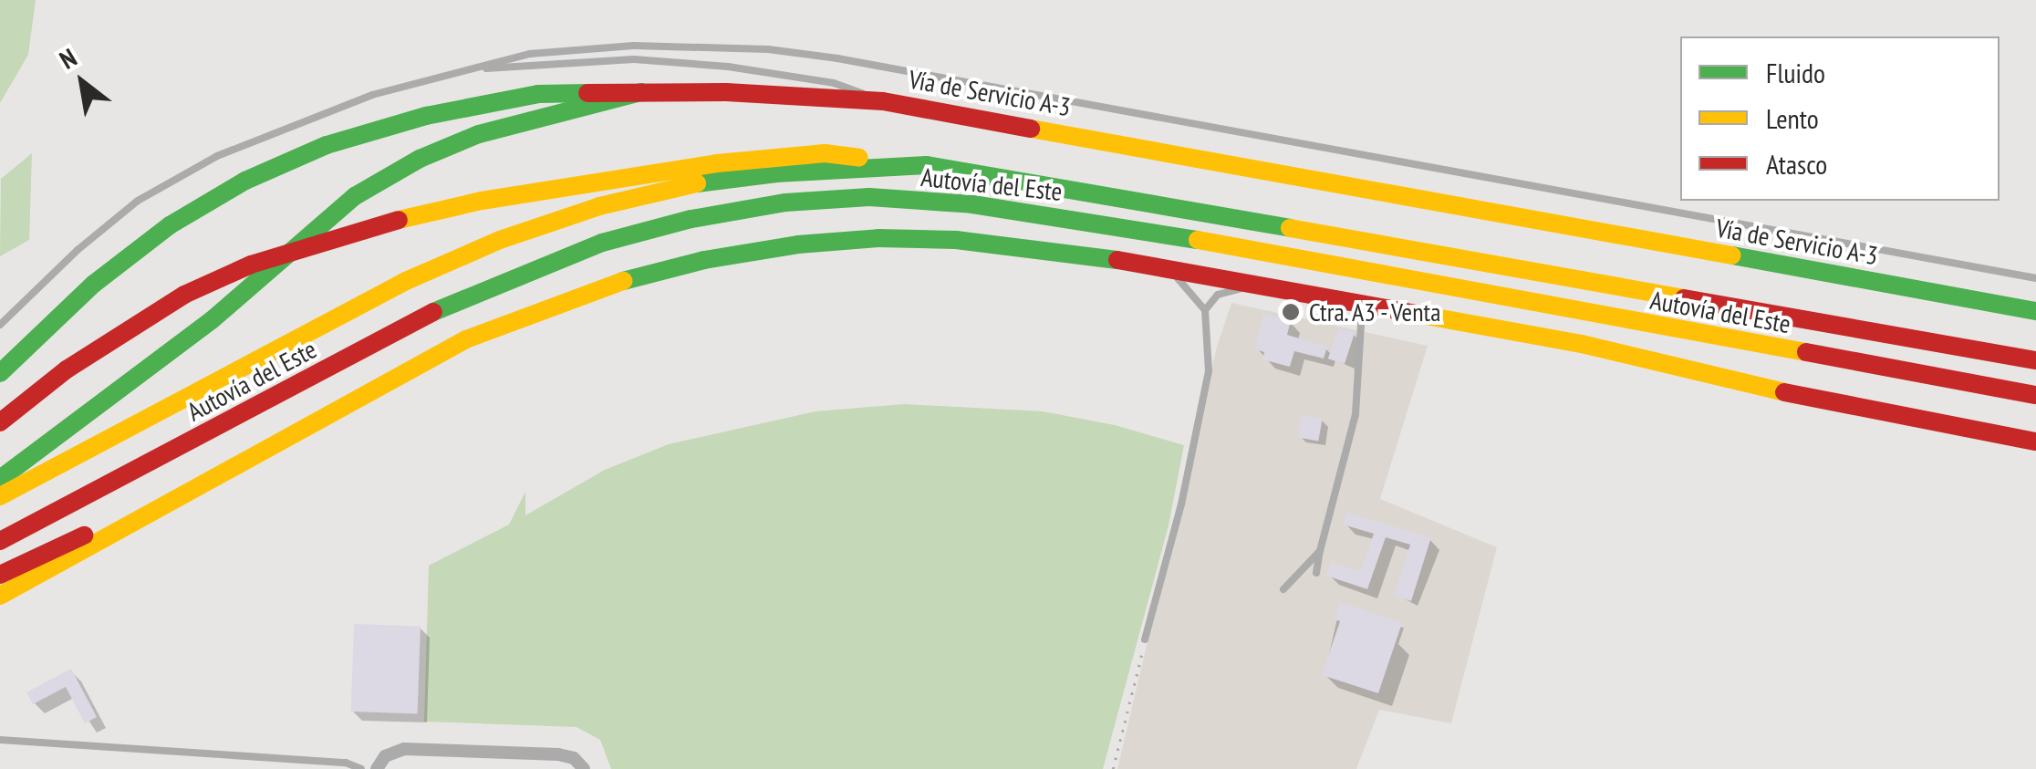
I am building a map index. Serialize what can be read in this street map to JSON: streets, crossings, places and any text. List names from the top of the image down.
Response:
{
  "streets": {
    "main road": ["Vía de Servicio A-3", "Autovía del Este"]
  },
  "places": ["Ctra. A3 - Venta"],
  "legend": ["Fluido", "Lento", "Atasco"],
  "north": "top left"
}
